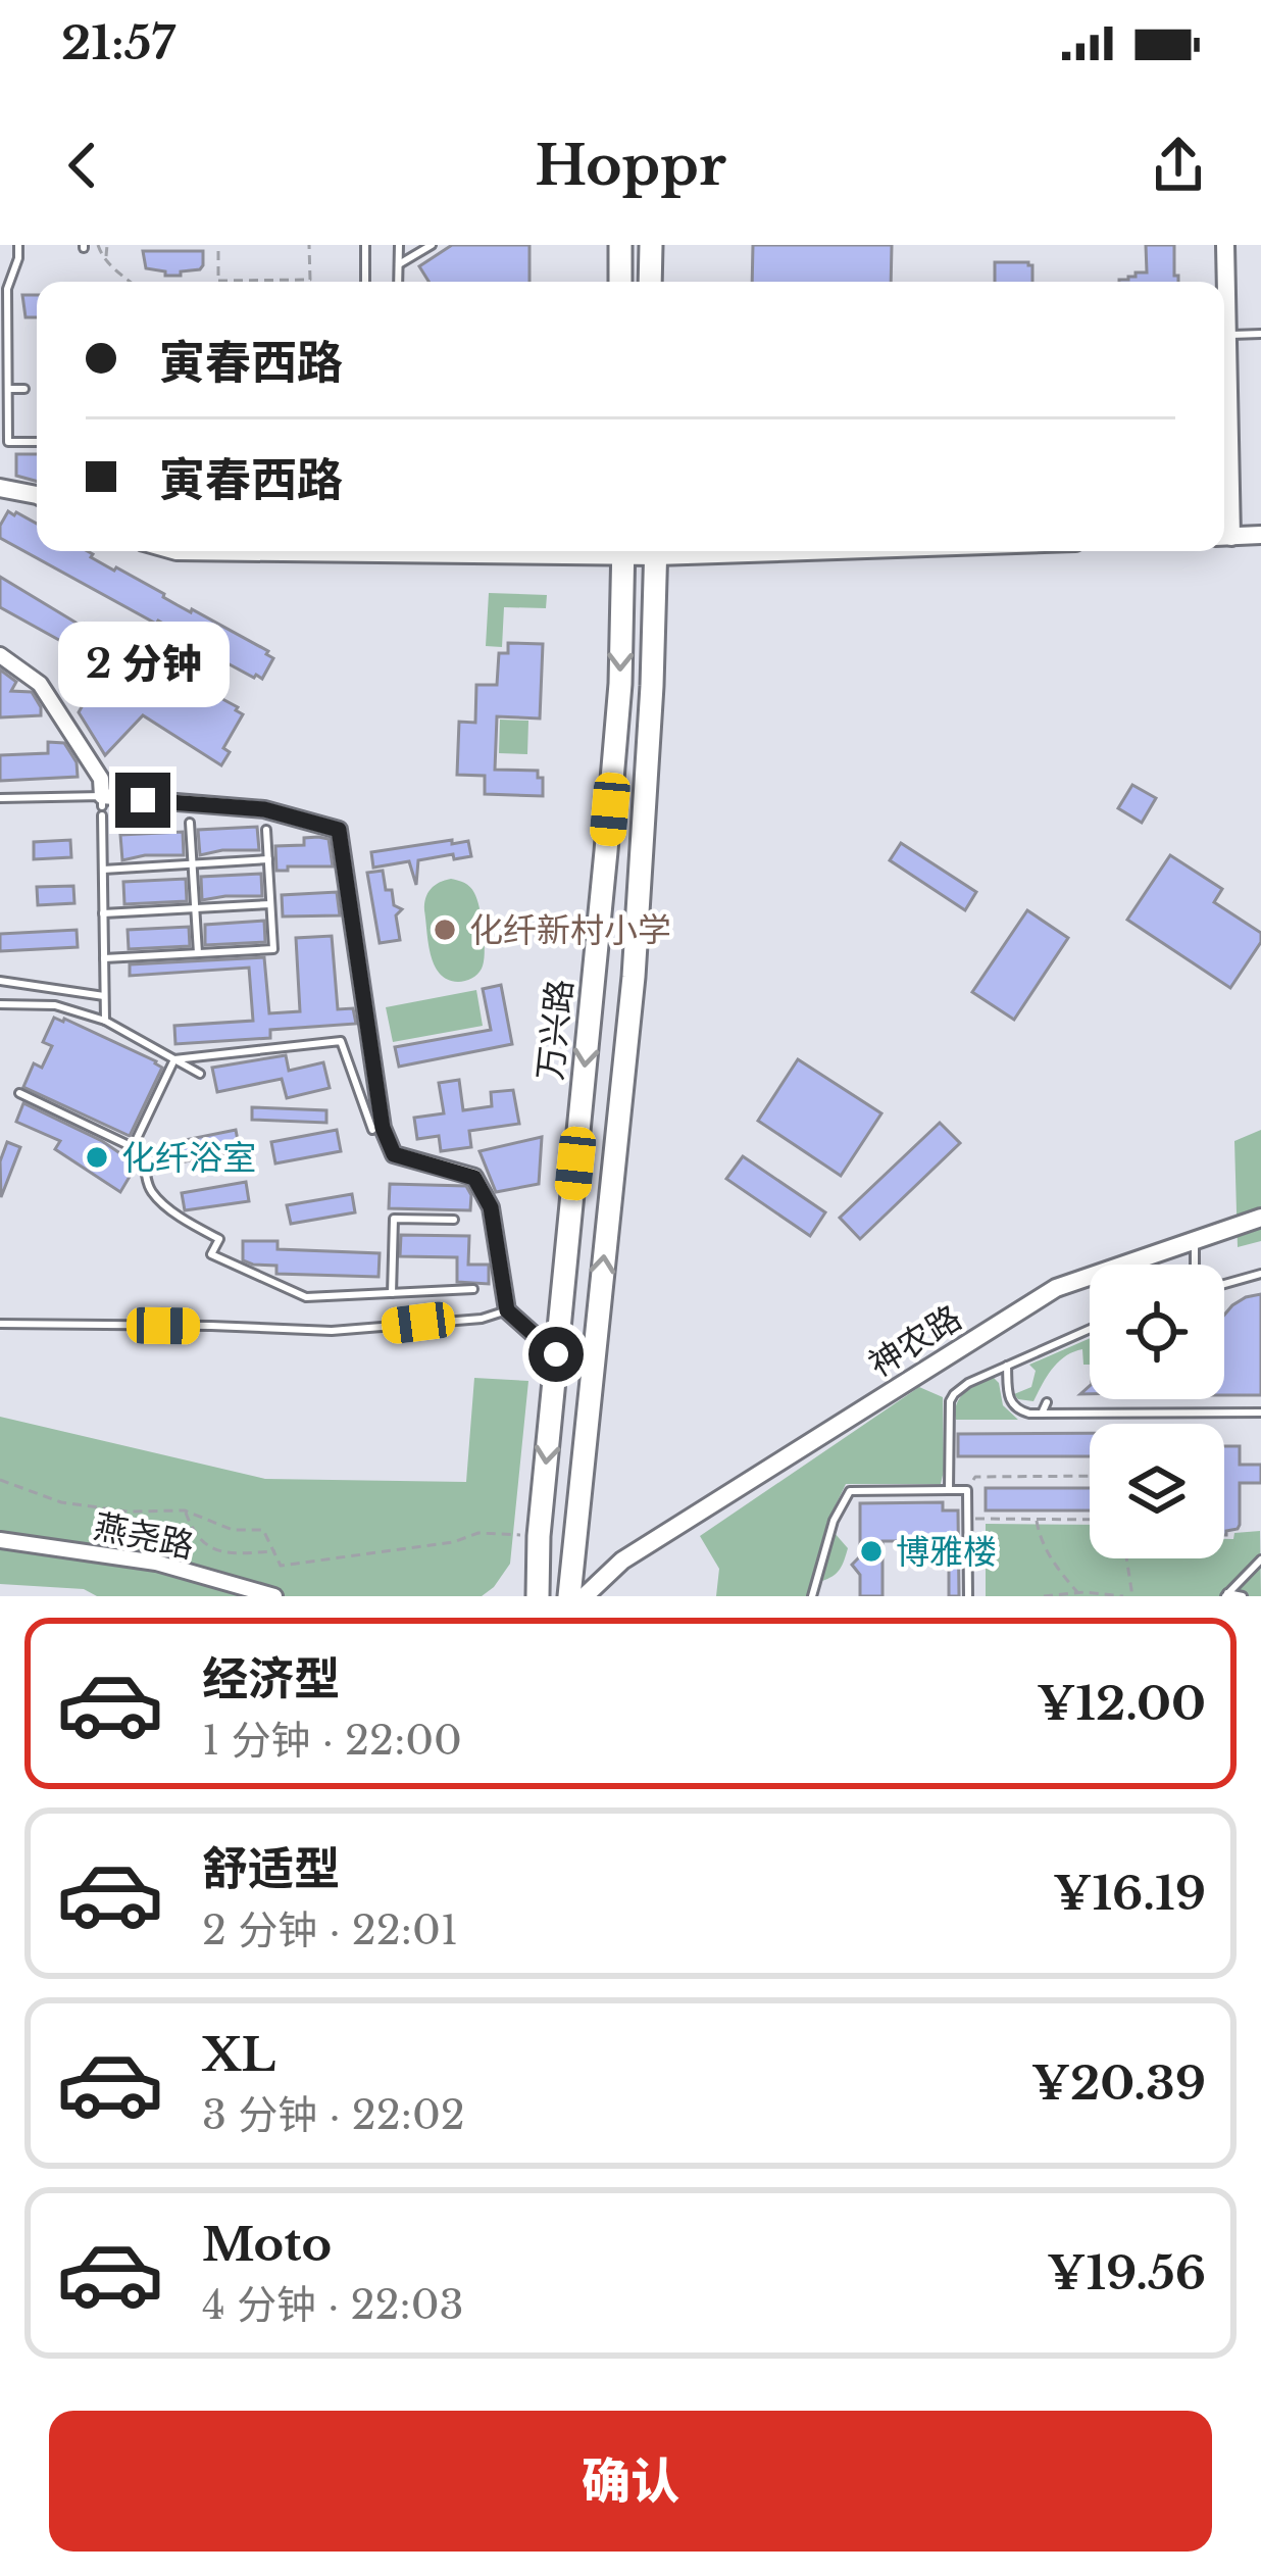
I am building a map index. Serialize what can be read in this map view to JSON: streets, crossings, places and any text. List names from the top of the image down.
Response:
{
  "streets": {
    "main road": ["万兴路"],
    "street": ["神农路", "燕尧路"]
  },
  "places": ["化纤新村小学", "化纤浴室", "博雅楼"],
  "page": {
    "status": "21:57",
    "header": "Hoppr",
    "banner": ["寅春西路", "寅春西路"],
    "bubble": "2 分钟",
    "list": [
      {
        "name": "经济型",
        "note": "1 分钟 · 22:00",
        "value": "¥12.00"
      },
      {
        "name": "舒适型",
        "note": "2 分钟 · 22:01",
        "value": "¥16.19"
      },
      {
        "name": "XL",
        "note": "3 分钟 · 22:02",
        "value": "¥20.39"
      },
      {
        "name": "Moto",
        "note": "4 分钟 · 22:03",
        "value": "¥19.56"
      }
    ],
    "buttons": "确认"
  }
}
